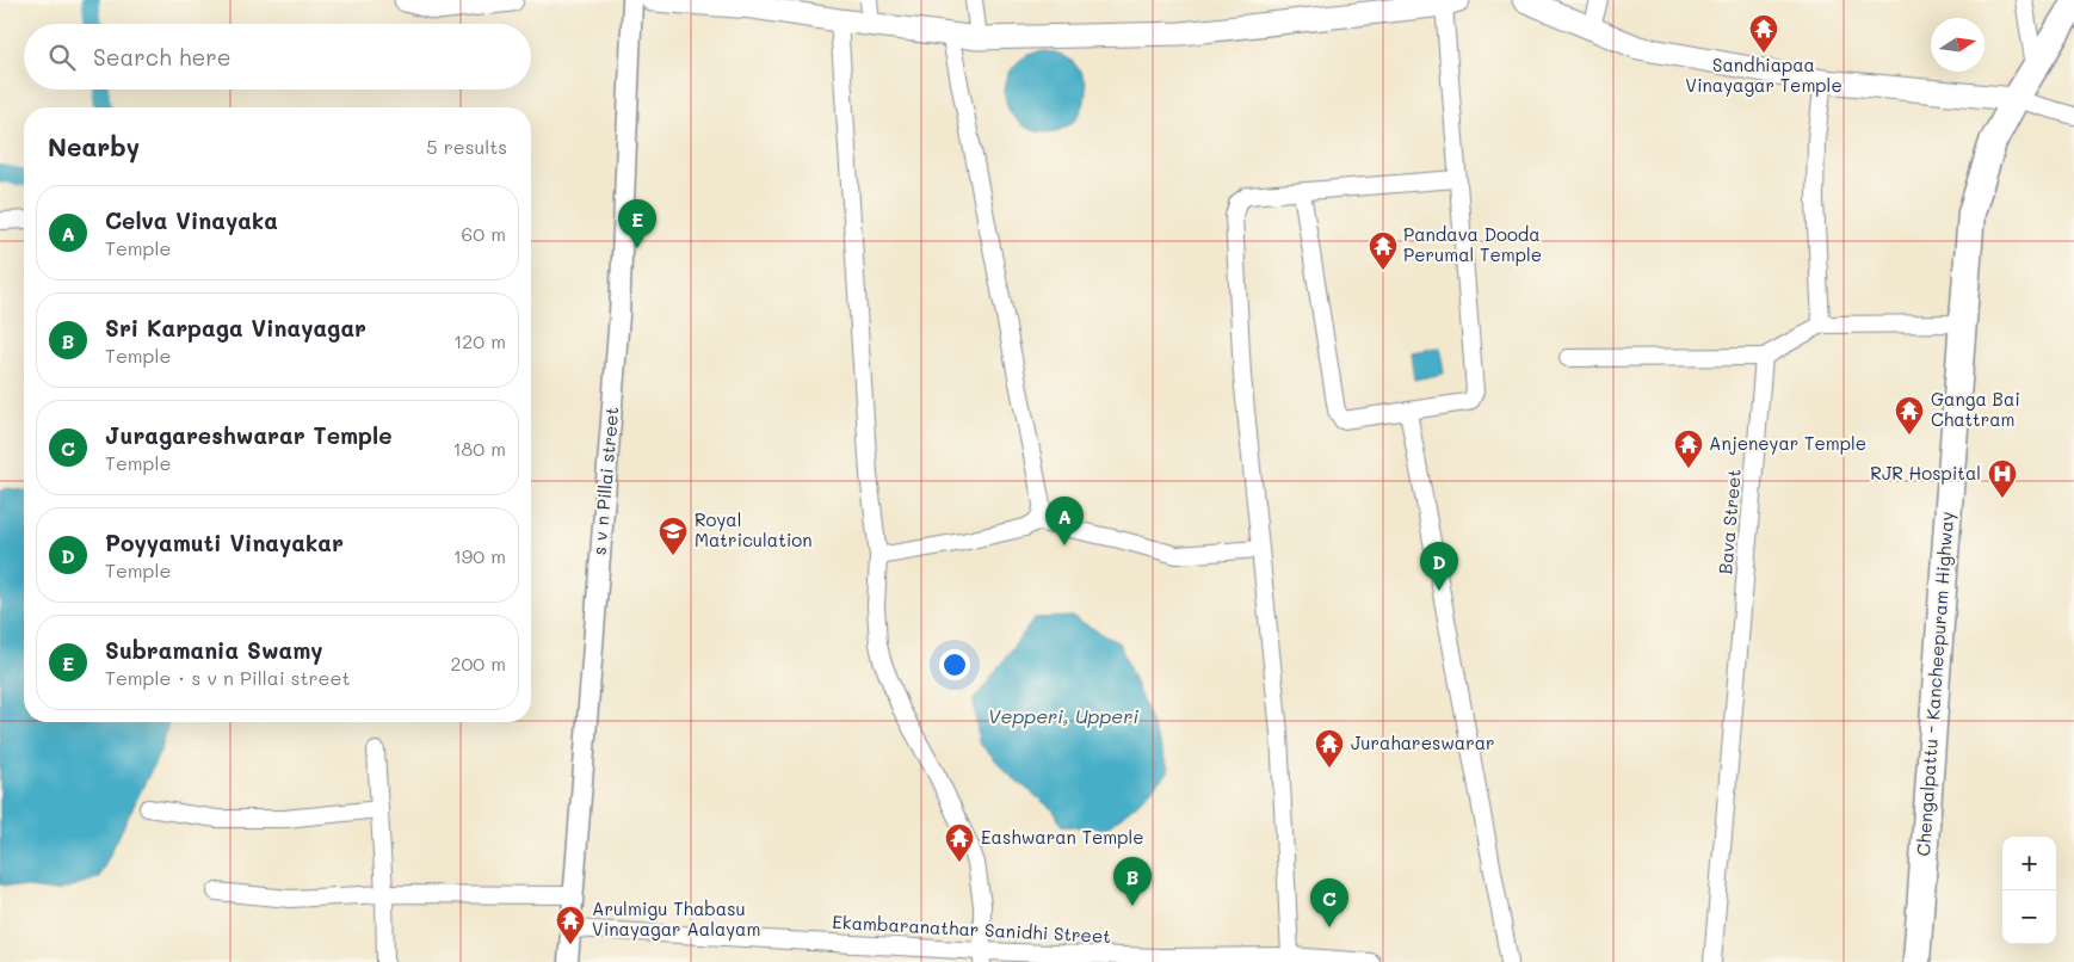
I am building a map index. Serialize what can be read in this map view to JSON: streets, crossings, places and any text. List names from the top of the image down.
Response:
{
  "streets": {
    "highway": ["Chengalpattu - Kancheepuram Highway"],
    "street": ["s v n Pillai street", "Bava Street", "Ekambaranathar Sanidhi Street"]
  },
  "crossings": [
    ["s v n Pillai street", "Ekambaranathar Sanidhi Street"]
  ],
  "water": ["Vepperi, Upperi"],
  "places": {
    "temple": [
      "Sandhiapaa Vinayagar Temple",
      "Pandava Dooda Perumal Temple",
      "Ganga Bai Chattram",
      "Anjeneyar Temple",
      "Jurahareswarar",
      "Eashwaran Temple",
      "Arulmigu Thabasu Vinayagar Aalayam"
    ],
    "hospital": ["RJR Hospital"],
    "school or university": ["Royal Matriculation"]
  },
  "north": "right",
  "page": {
    "search": "Search here",
    "heading": ["Nearby", "5 results"],
    "list": [
      {
        "mark": "A",
        "name": "Celva Vinayaka",
        "note": "Temple",
        "value": "60 m"
      },
      {
        "mark": "B",
        "name": "Sri Karpaga Vinayagar",
        "note": "Temple",
        "value": "120 m"
      },
      {
        "mark": "C",
        "name": "Juragareshwarar Temple",
        "note": "Temple",
        "value": "180 m"
      },
      {
        "mark": "D",
        "name": "Poyyamuti Vinayakar",
        "note": "Temple",
        "value": "190 m"
      },
      {
        "mark": "E",
        "name": "Subramania Swamy",
        "note": "Temple · s v n Pillai street",
        "value": "200 m"
      }
    ],
    "pins": [
      "E",
      "A",
      "D",
      "B",
      "C"
    ],
    "map_buttons": ["+", "−"]
  }
}
